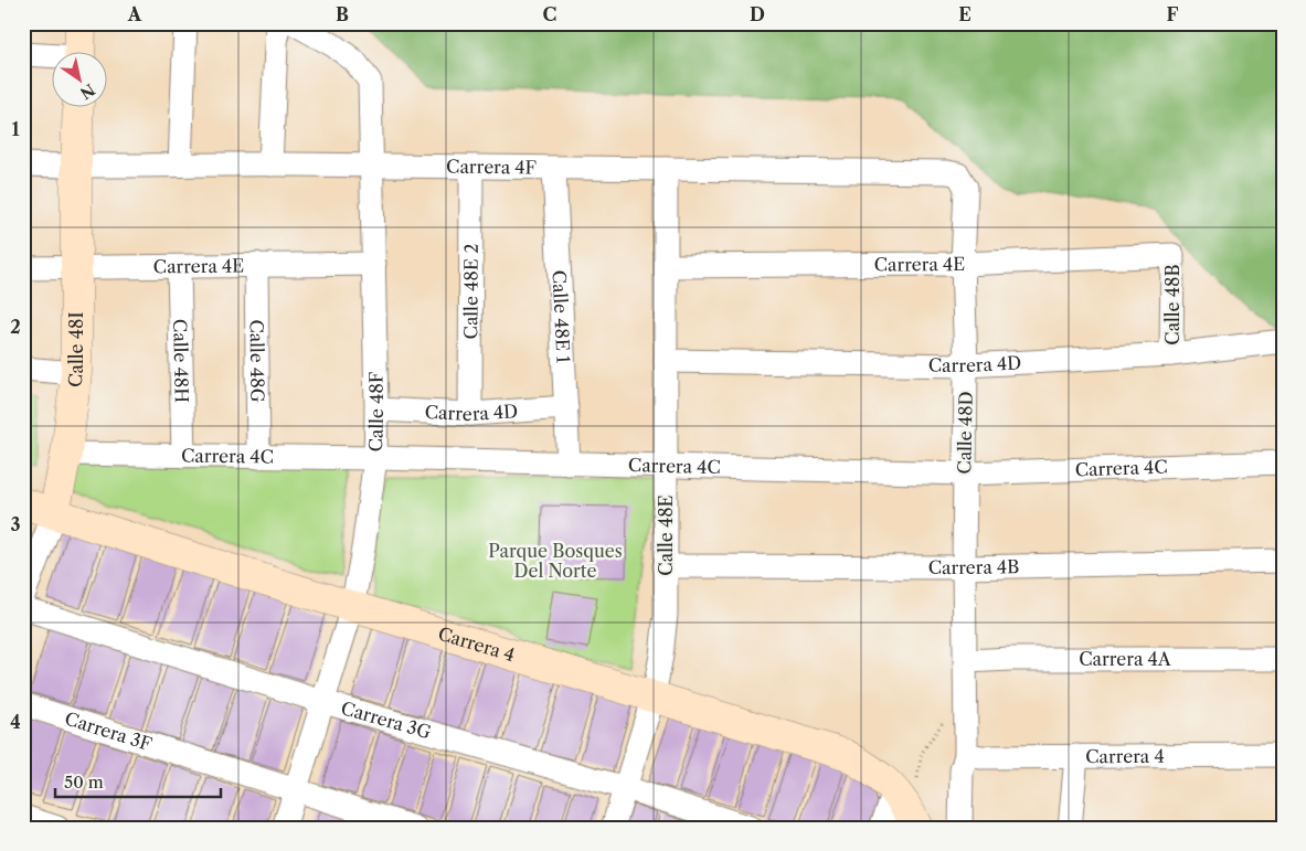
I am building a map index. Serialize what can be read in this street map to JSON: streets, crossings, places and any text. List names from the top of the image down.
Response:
{
  "streets": {
    "main road": ["Calle 48I", "Carrera 4"],
    "street": [
      "Carrera 4F",
      "Carrera 4E",
      "Calle 48E 2",
      "Calle 48B",
      "Calle 48E 1",
      "Calle 48H",
      "Calle 48G",
      "Carrera 4D",
      "Calle 48F",
      "Calle 48D",
      "Carrera 4C",
      "Calle 48E",
      "Carrera 4B",
      "Carrera 4A",
      "Carrera 3G",
      "Carrera 3F"
    ]
  },
  "crossings": [
    ["Carrera 4F", "Calle 48E 2"],
    ["Carrera 4F", "Calle 48E 1"],
    ["Carrera 4F", "Calle 48I"],
    ["Carrera 4F", "Calle 48F"],
    ["Carrera 4F", "Calle 48D"],
    ["Carrera 4F", "Calle 48E"],
    ["Carrera 4E", "Calle 48B"],
    ["Carrera 4E", "Calle 48I"],
    ["Carrera 4E", "Calle 48H"],
    ["Carrera 4E", "Calle 48G"],
    ["Carrera 4E", "Calle 48F"],
    ["Carrera 4E", "Calle 48D"],
    ["Carrera 4E", "Calle 48E"],
    ["Calle 48E 2", "Carrera 4D"],
    ["Calle 48B", "Carrera 4D"],
    ["Calle 48E 1", "Carrera 4D"],
    ["Calle 48E 1", "Carrera 4C"],
    ["Calle 48I", "Carrera 4C"],
    ["Calle 48I", "Carrera 4"],
    ["Calle 48H", "Carrera 4C"],
    ["Calle 48G", "Carrera 4C"],
    ["Carrera 4D", "Calle 48F"],
    ["Carrera 4D", "Calle 48D"],
    ["Carrera 4D", "Calle 48E"],
    ["Calle 48F", "Carrera 4C"],
    ["Calle 48F", "Carrera 4"],
    ["Calle 48F", "Carrera 3G"],
    ["Calle 48F", "Carrera 3F"],
    ["Calle 48D", "Carrera 4C"],
    ["Calle 48D", "Carrera 4B"],
    ["Calle 48D", "Carrera 4"],
    ["Calle 48D", "Carrera 4A"],
    ["Carrera 4C", "Calle 48E"],
    ["Calle 48E", "Carrera 4B"],
    ["Calle 48E", "Carrera 4"],
    ["Calle 48E", "Carrera 3G"]
  ],
  "parks": ["Parque Bosques Del Norte"],
  "scale_bar": "50 m",
  "north": "bottom right",
  "grid": {
    "columns": [
      "A",
      "B",
      "C",
      "D",
      "E",
      "F"
    ],
    "rows": [
      "1",
      "2",
      "3",
      "4"
    ]
  }
}
